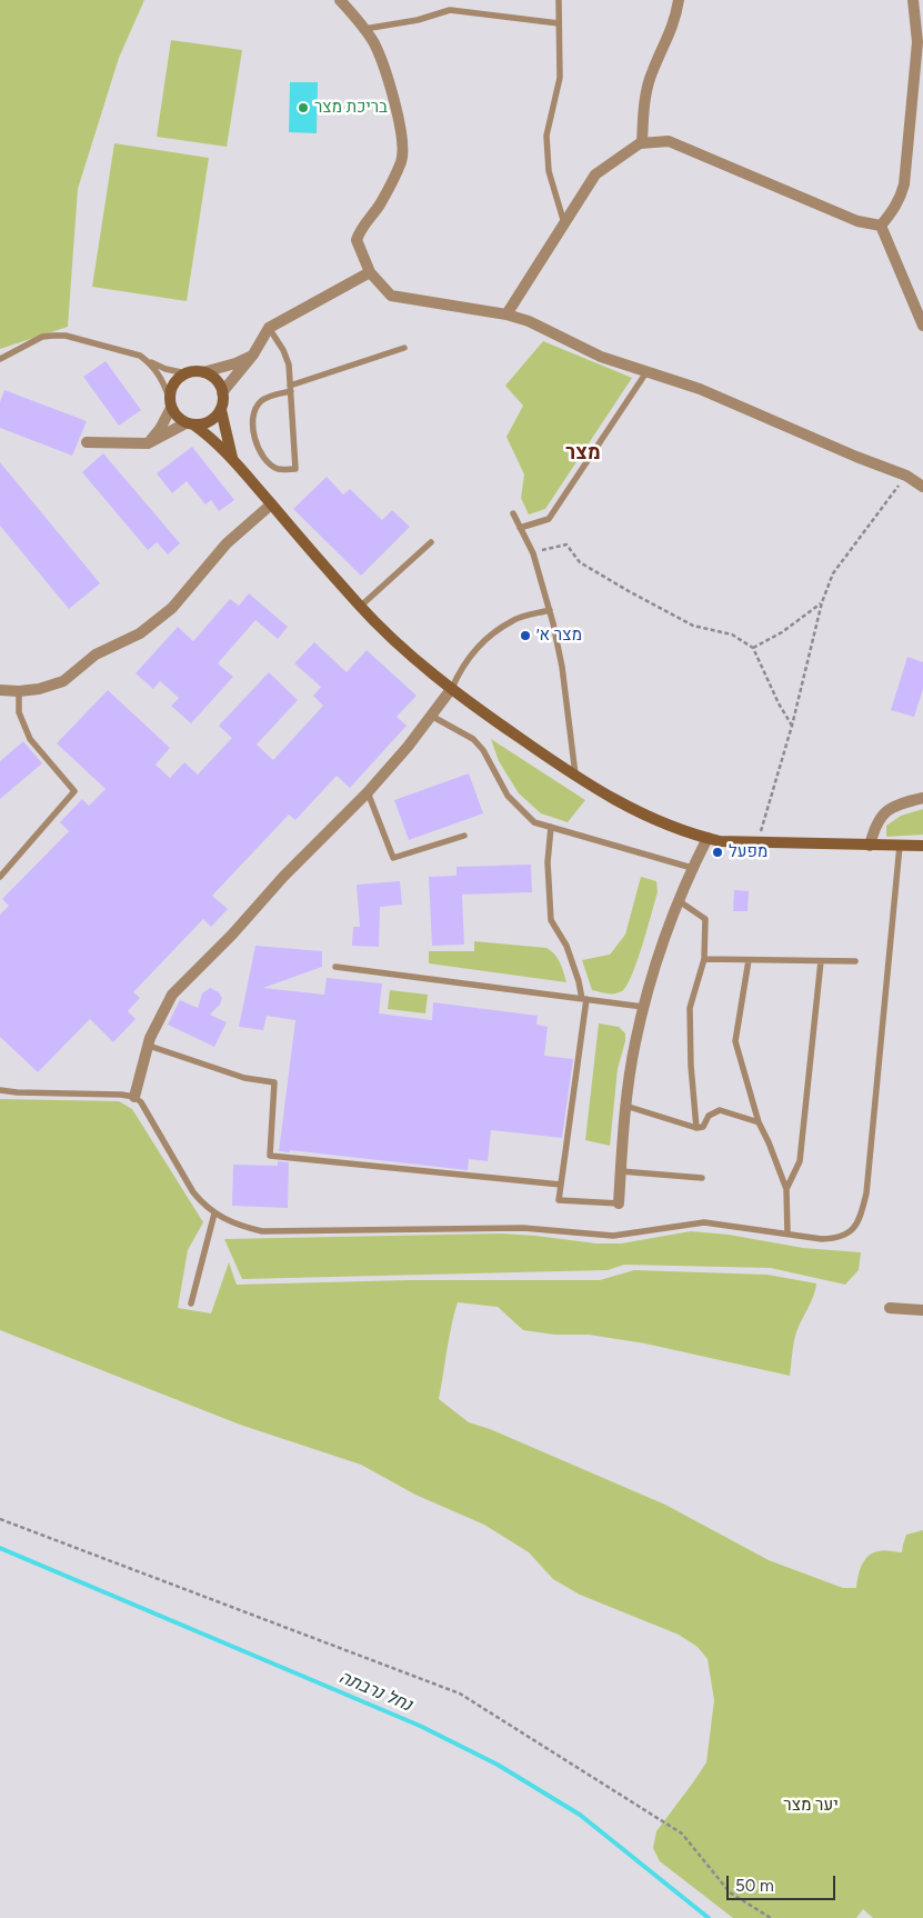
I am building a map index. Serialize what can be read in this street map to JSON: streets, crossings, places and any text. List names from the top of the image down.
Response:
{
  "districts": ["מצר"],
  "water": ["נחל נרבתה"],
  "parks": ["יער מצר"],
  "places": ["בריכת מצר", "מצר א׳", "מפעל"],
  "scale_bar": "50 m"
}
